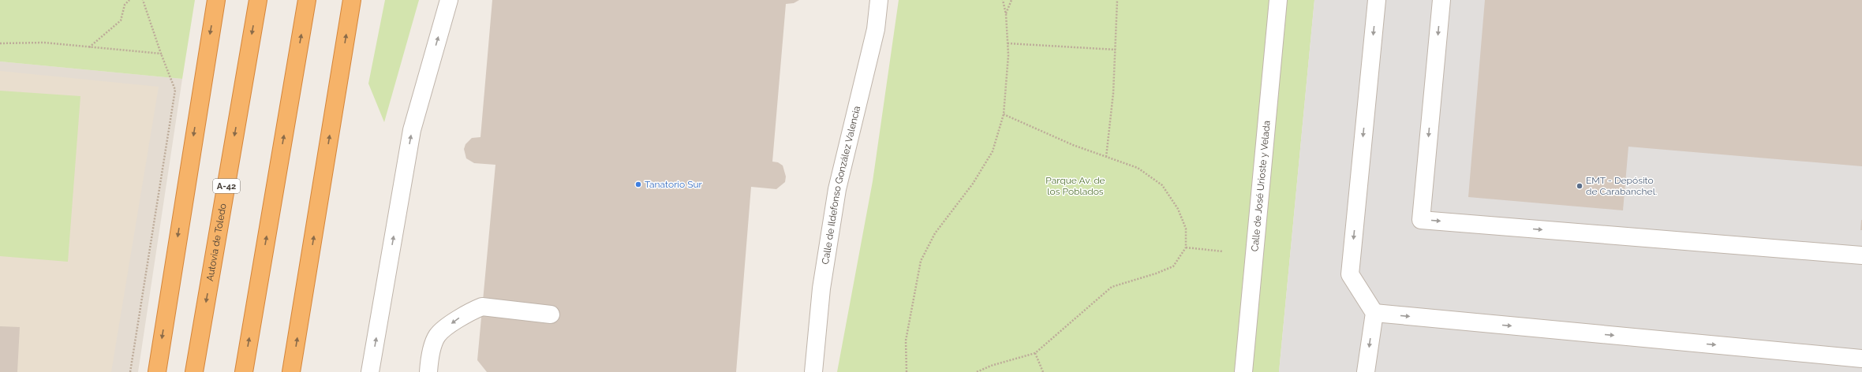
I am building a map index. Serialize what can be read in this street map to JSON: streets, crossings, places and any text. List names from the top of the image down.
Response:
{
  "streets": {
    "highway": ["A-42", "Autovía de Toledo"],
    "street": ["Calle de Ildefonso González Valencia", "Calle de José Urioste y Velada"]
  },
  "parks": ["Parque Av. de los Poblados"],
  "places": ["Tanatorio Sur", "EMT - Depósito de Carabanchel."]
}
